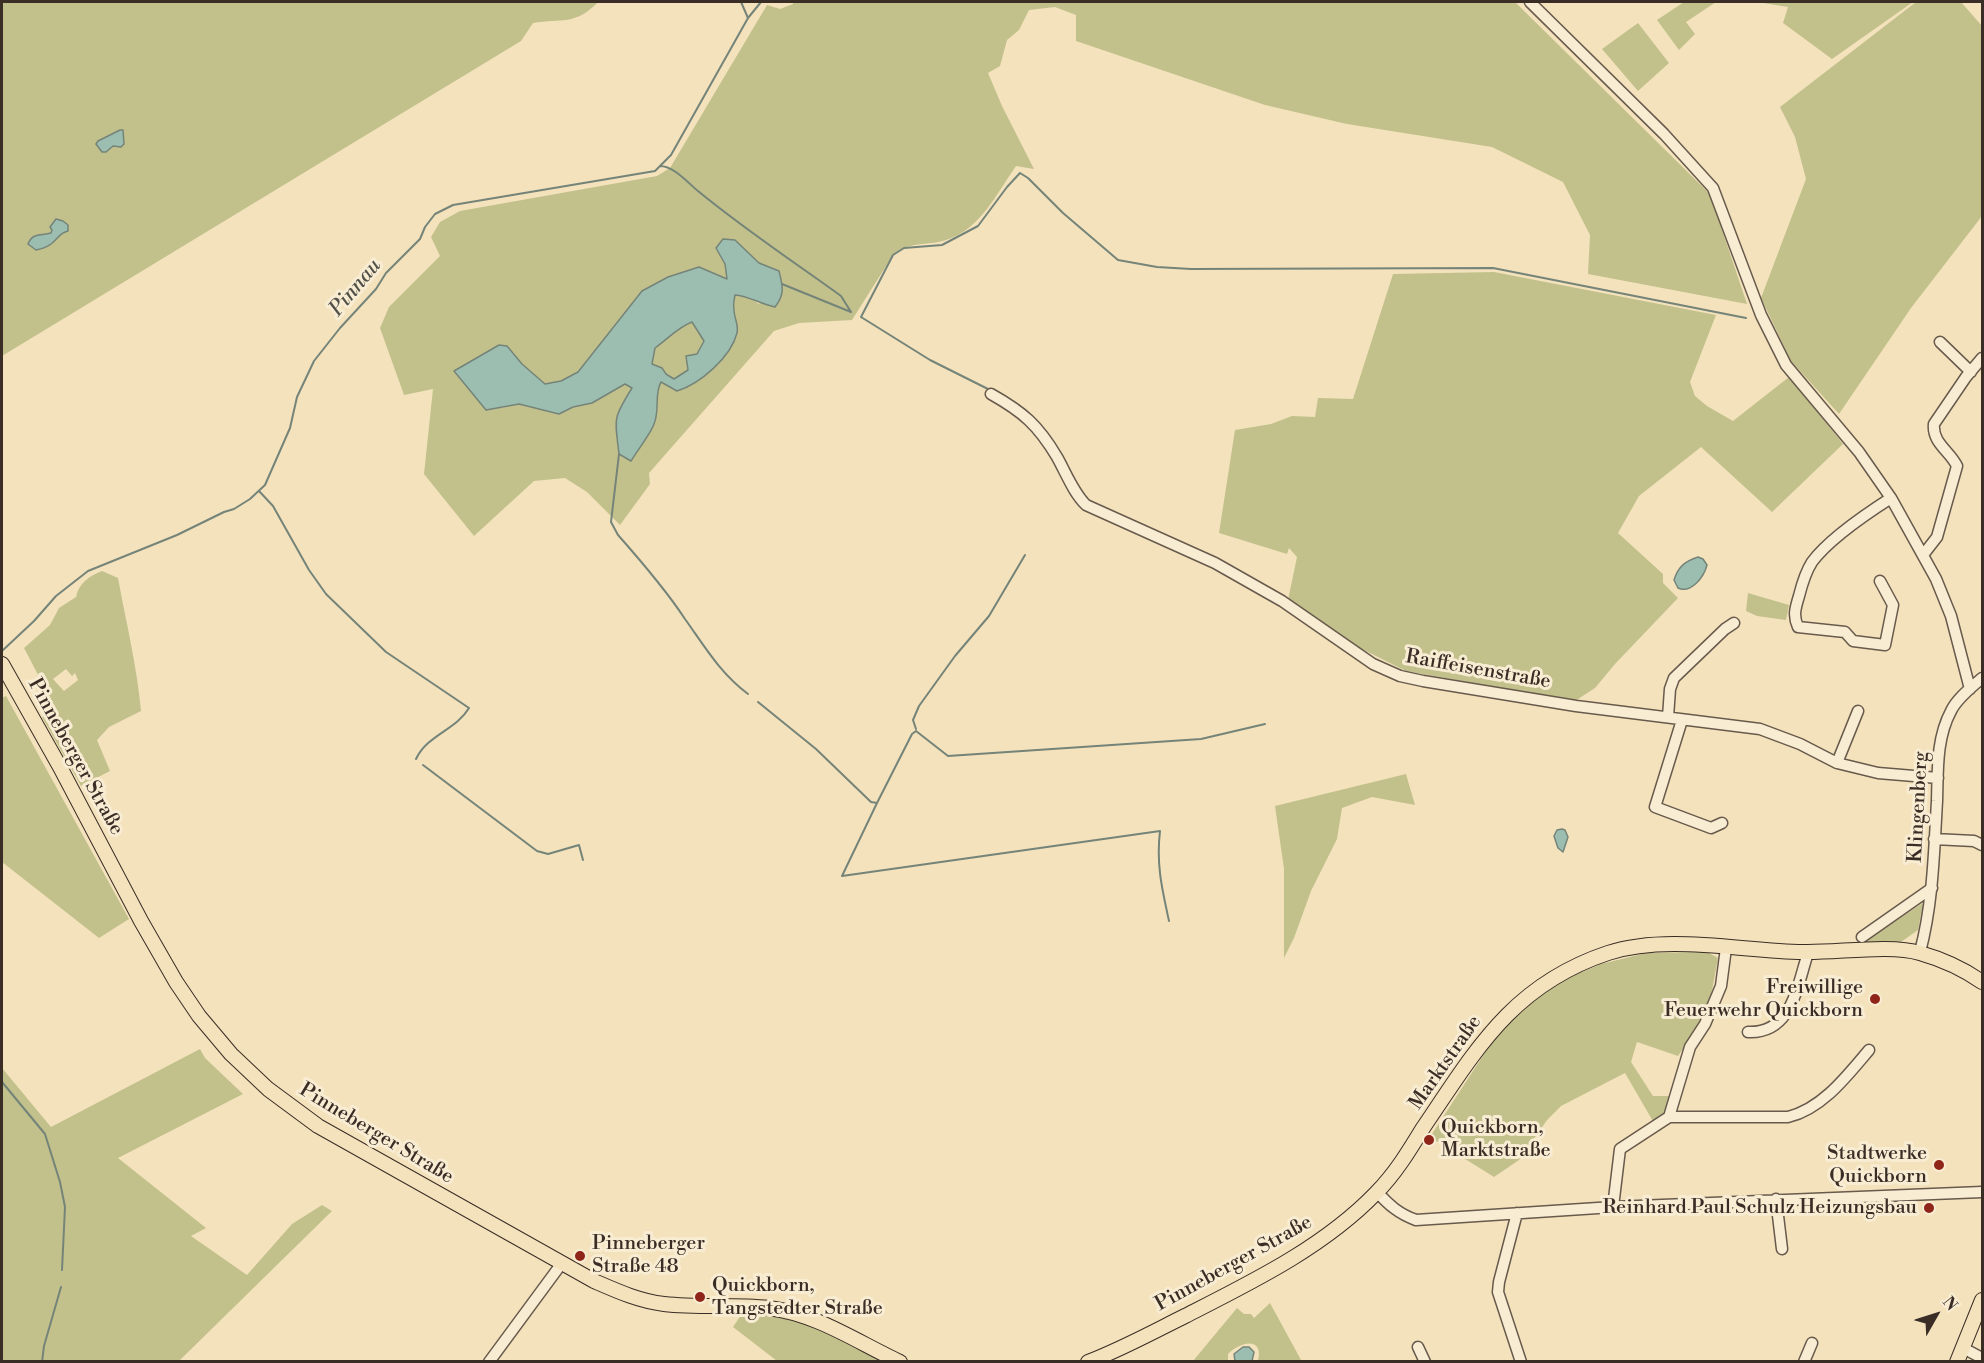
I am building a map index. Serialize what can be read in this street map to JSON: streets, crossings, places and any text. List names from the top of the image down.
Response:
{
  "streets": {
    "main road": ["Pinneberger Straße", "Marktstraße"],
    "street": ["Raiffeisenstraße", "Klingenberg"]
  },
  "crossings": [
    ["Raiffeisenstraße", "Klingenberg"],
    ["Pinneberger Straße", "Marktstraße"],
    ["Klingenberg", "Marktstraße"]
  ],
  "water": ["Pinnau"],
  "places": [
    "Freiwillige Feuerwehr Quickborn",
    "Quickborn, Marktstraße",
    "Stadtwerke Quickborn",
    "Reinhard Paul Schulz Heizungsbau",
    "Pinneberger Straße 48",
    "Quickborn, Tangstedter Straße"
  ],
  "north": "top right"
}
